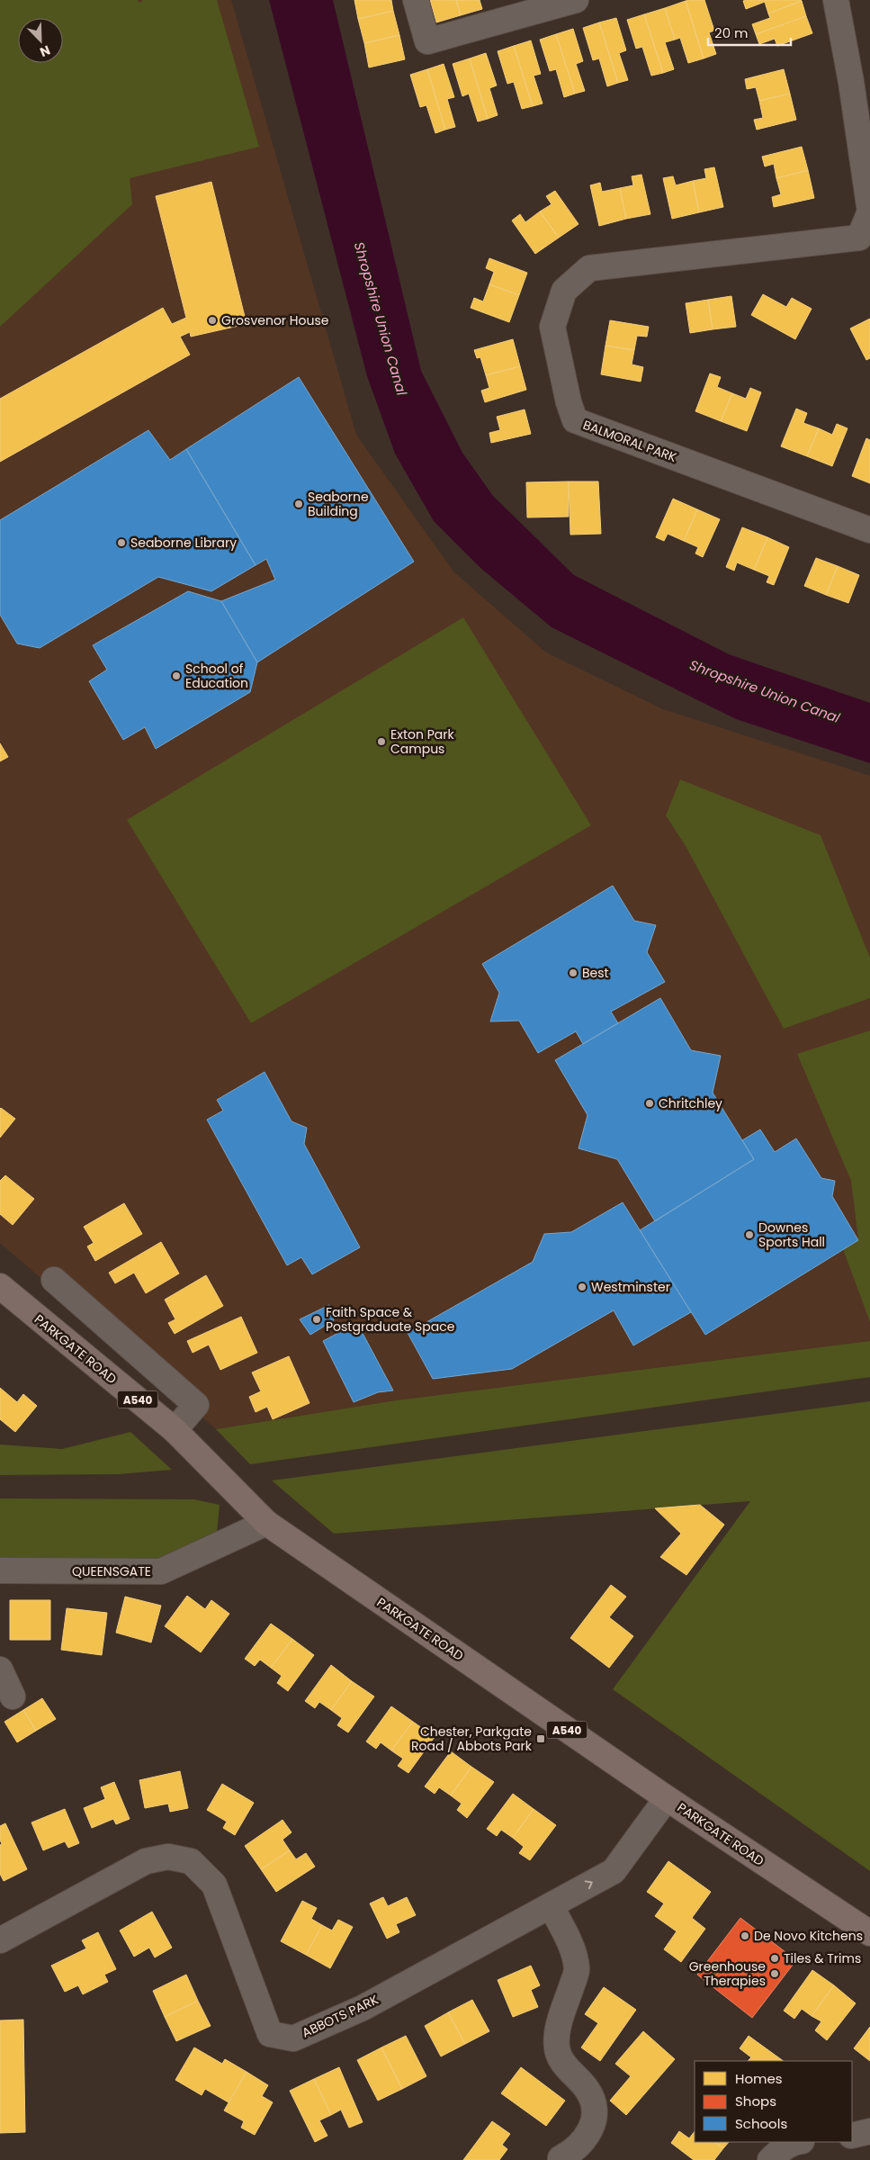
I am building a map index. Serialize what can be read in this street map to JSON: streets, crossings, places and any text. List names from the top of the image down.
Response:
{
  "streets": {
    "main road": ["PARKGATE ROAD", "A540"],
    "street": ["BALMORAL PARK", "QUEENSGATE", "ABBOTS PARK"]
  },
  "crossings": [
    ["PARKGATE ROAD", "QUEENSGATE"],
    ["PARKGATE ROAD", "ABBOTS PARK"]
  ],
  "water": ["Shropshire Union Canal"],
  "places": {
    "other": [
      "Grosvenor House",
      "Seaborne Building",
      "Seaborne Library",
      "School of Education",
      "Exton Park Campus",
      "Best",
      "Chritchley",
      "Downes Sports Hall",
      "Westminster",
      "Faith Space & Postgraduate Space",
      "De Novo Kitchens",
      "Tiles & Trims",
      "Greenhouse Therapies"
    ],
    "transit": ["Chester, Parkgate Road / Abbots Park"]
  },
  "legend": ["Homes", "Shops", "Schools"],
  "scale_bar": "20 m",
  "north": "bottom right"
}
